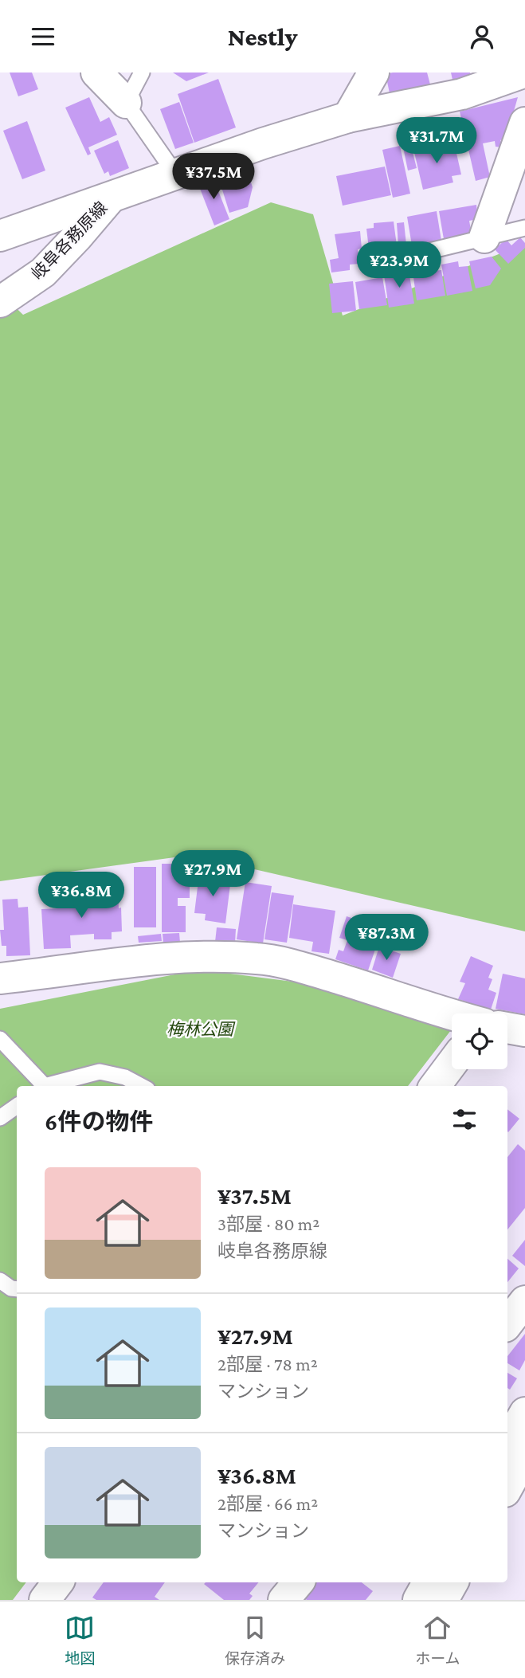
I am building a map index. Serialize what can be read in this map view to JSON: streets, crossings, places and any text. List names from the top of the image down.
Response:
{
  "streets": {
    "main road": ["岐阜各務原線"]
  },
  "parks": ["梅林公園"],
  "page": {
    "header": "Nestly",
    "price": [
      "¥31.7M",
      "¥37.5M",
      "¥23.9M",
      "¥27.9M",
      "¥36.8M",
      "¥87.3M"
    ],
    "heading": "6件の物件",
    "list": [
      {
        "name": "¥37.5M",
        "note": "3部屋 · 80 m² · 岐阜各務原線"
      },
      {
        "name": "¥27.9M",
        "note": "2部屋 · 78 m² · マンション"
      },
      {
        "name": "¥36.8M",
        "note": "2部屋 · 66 m² · マンション"
      }
    ],
    "tabs": ["地図", "保存済み", "ホーム"]
  }
}
